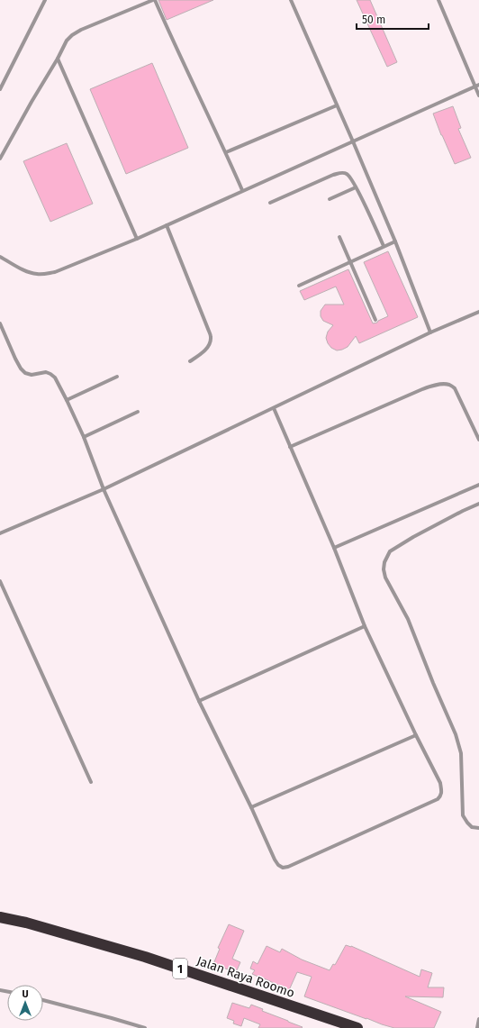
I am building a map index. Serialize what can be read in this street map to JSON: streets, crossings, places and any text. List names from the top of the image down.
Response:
{
  "streets": {
    "highway": ["1", "Jalan Raya Roomo"]
  },
  "scale_bar": "50 m",
  "north": "top"
}
